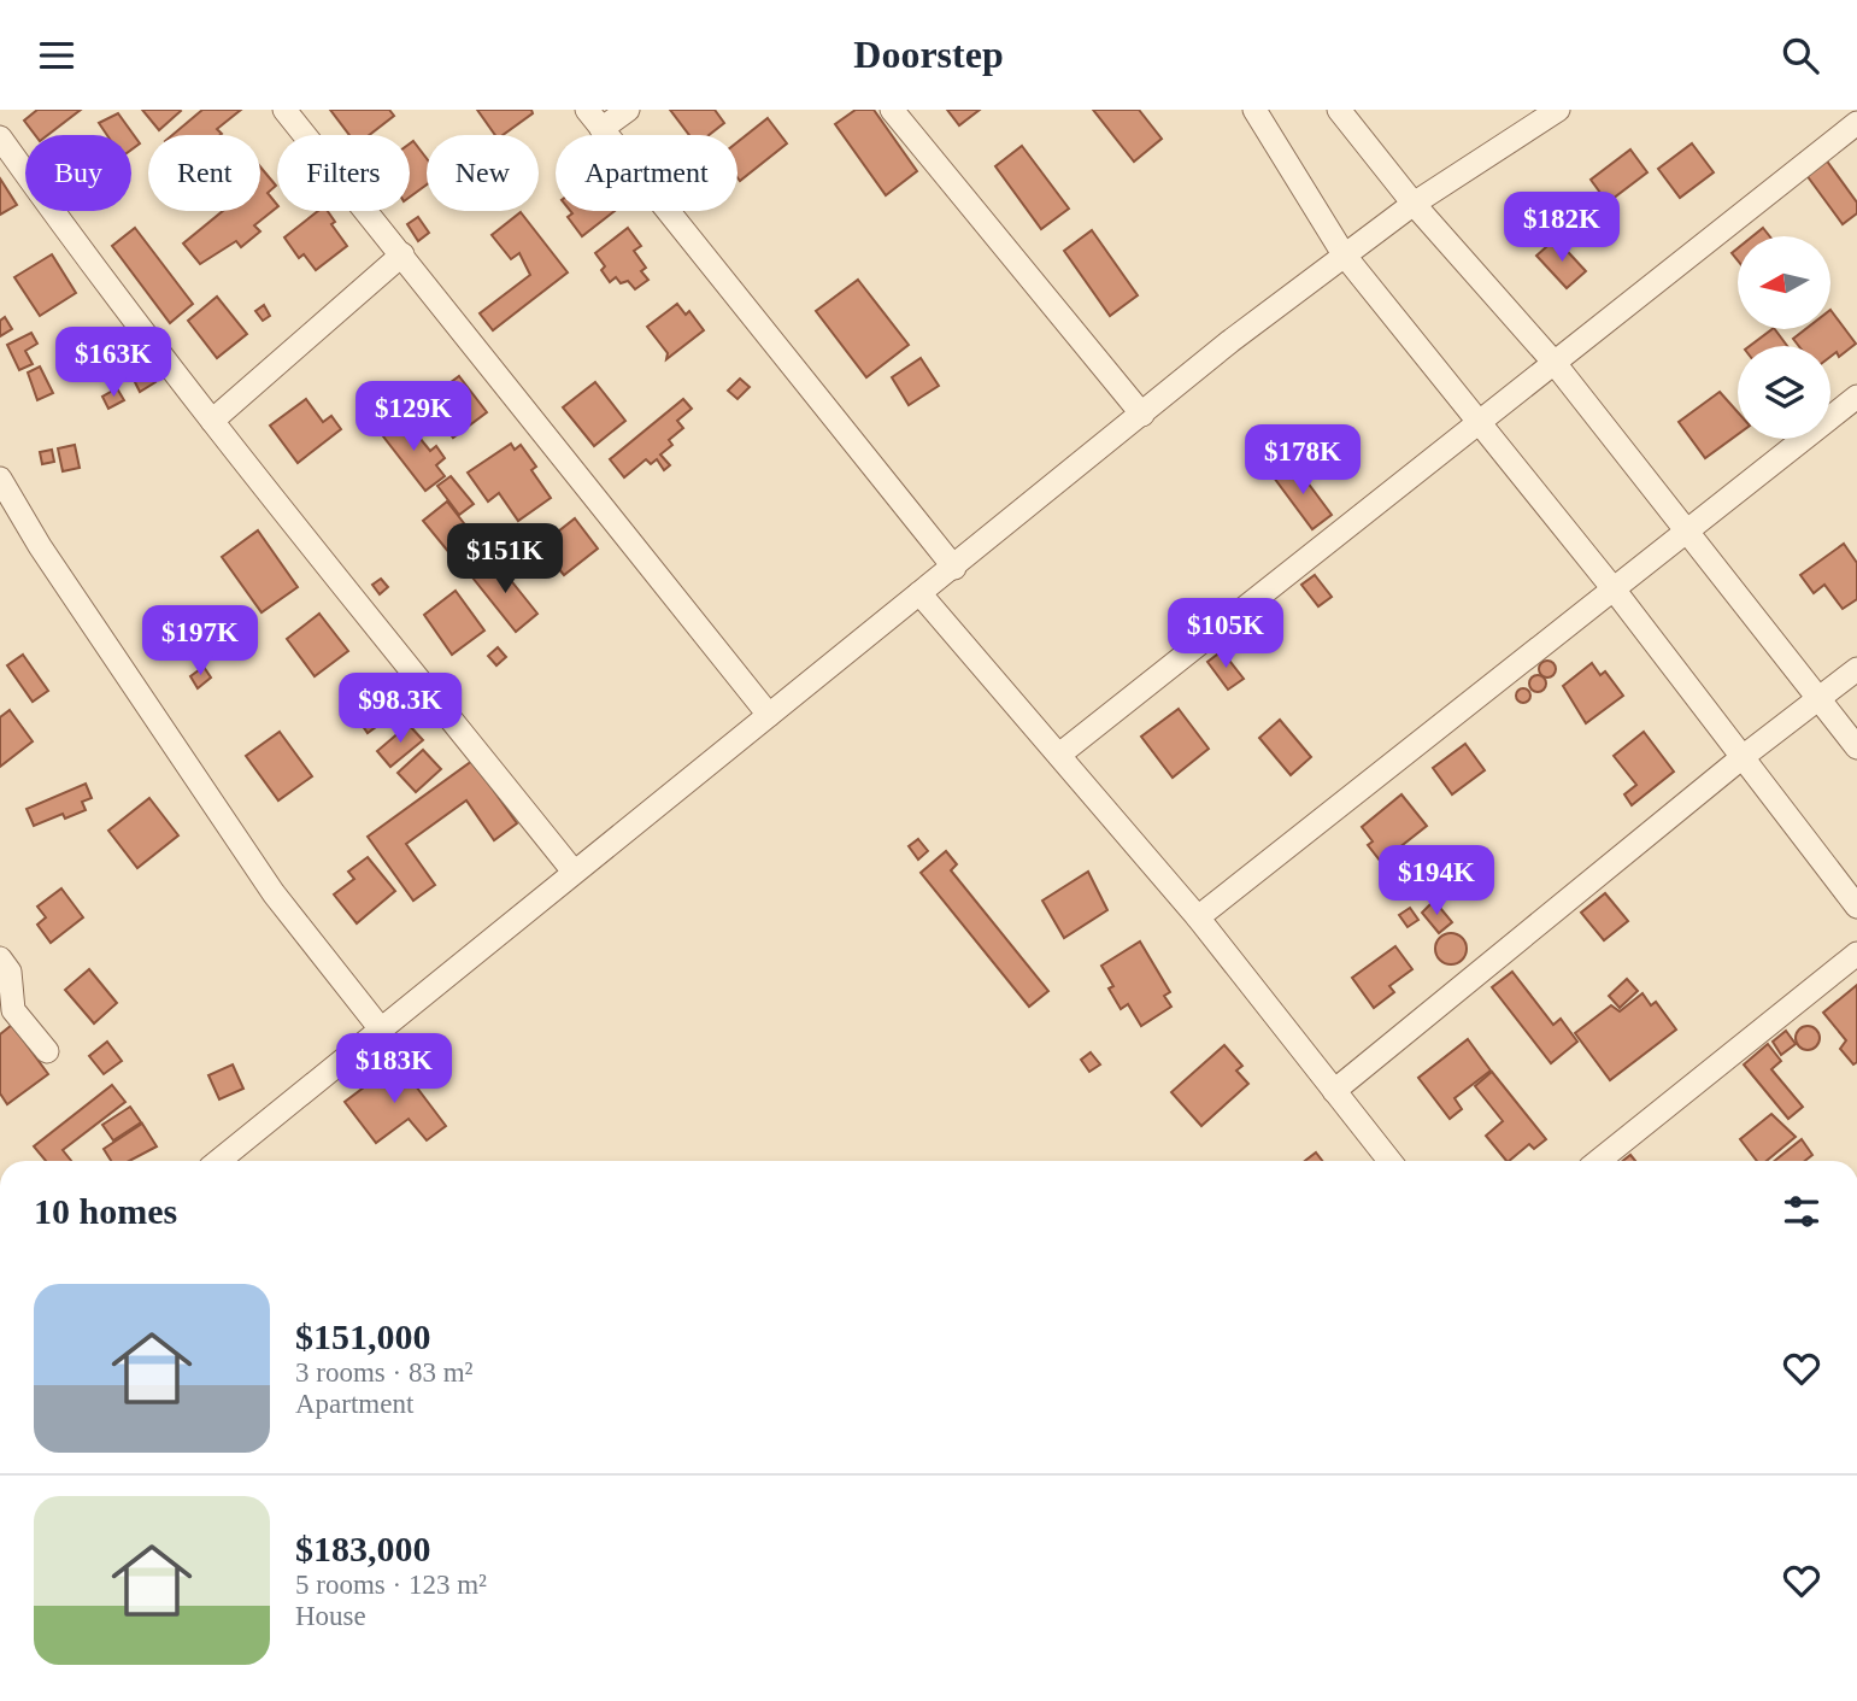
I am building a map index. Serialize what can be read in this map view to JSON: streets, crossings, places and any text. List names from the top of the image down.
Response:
{
  "north": "left",
  "page": {
    "header": "Doorstep",
    "chip": [
      "Buy",
      "Rent",
      "Filters",
      "New",
      "Apartment"
    ],
    "price": [
      "$182K",
      "$163K",
      "$129K",
      "$178K",
      "$151K",
      "$105K",
      "$197K",
      "$98.3K",
      "$194K",
      "$183K"
    ],
    "heading": "10 homes",
    "list": [
      {
        "name": "$151,000",
        "note": "3 rooms · 83 m² · Apartment"
      },
      {
        "name": "$183,000",
        "note": "5 rooms · 123 m² · House"
      }
    ]
  }
}
